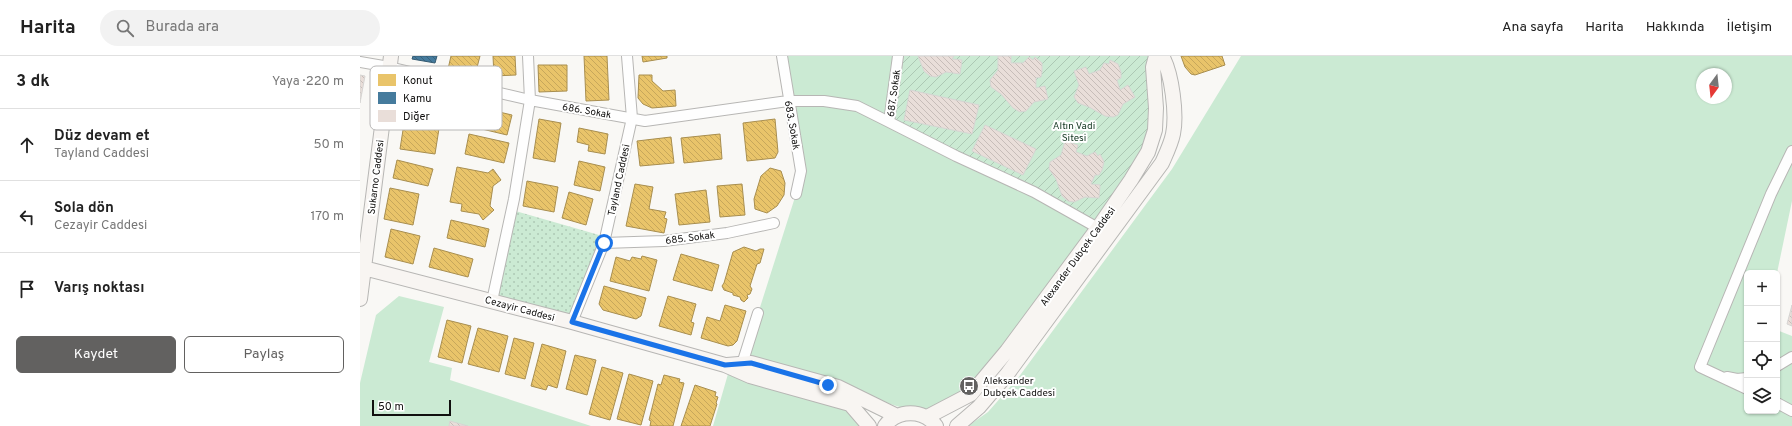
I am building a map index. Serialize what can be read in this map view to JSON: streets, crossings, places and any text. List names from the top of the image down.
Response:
{
  "streets": {
    "main road": ["Sukarno Caddesi", "Alexander Dubçek Caddesi", "Cezayir Caddesi"],
    "street": [
      "687. Sokak",
      "686. Sokak",
      "683. Sokak",
      "Tayland Caddesi",
      "685. Sokak"
    ]
  },
  "crossings": [
    ["687. Sokak", "686. Sokak"],
    ["687. Sokak", "683. Sokak"],
    ["686. Sokak", "683. Sokak"],
    ["686. Sokak", "Tayland Caddesi"],
    ["Sukarno Caddesi", "Cezayir Caddesi"],
    ["Tayland Caddesi", "685. Sokak"],
    ["Tayland Caddesi", "Cezayir Caddesi"]
  ],
  "parks": ["Altın Vadi Sitesi"],
  "places": {
    "bus stop": ["Aleksander Dubçek Caddesi"]
  },
  "legend": ["Konut", "Kamu", "Diğer"],
  "scale_bar": "50 m",
  "north": "bottom",
  "page": {
    "header": "Harita",
    "search": "Burada ara",
    "nav": [
      "Ana sayfa",
      "Harita",
      "Hakkında",
      "İletişim"
    ],
    "heading": ["3 dk", "Yaya · 220 m"],
    "list": [
      ["Düz devam et", "Tayland Caddesi", "50 m"],
      ["Sola dön", "Cezayir Caddesi", "170 m"],
      "Varış noktası"
    ],
    "map_buttons": ["+", "−"],
    "buttons": ["Kaydet", "Paylaş"],
    "scale": "50 m"
  }
}
